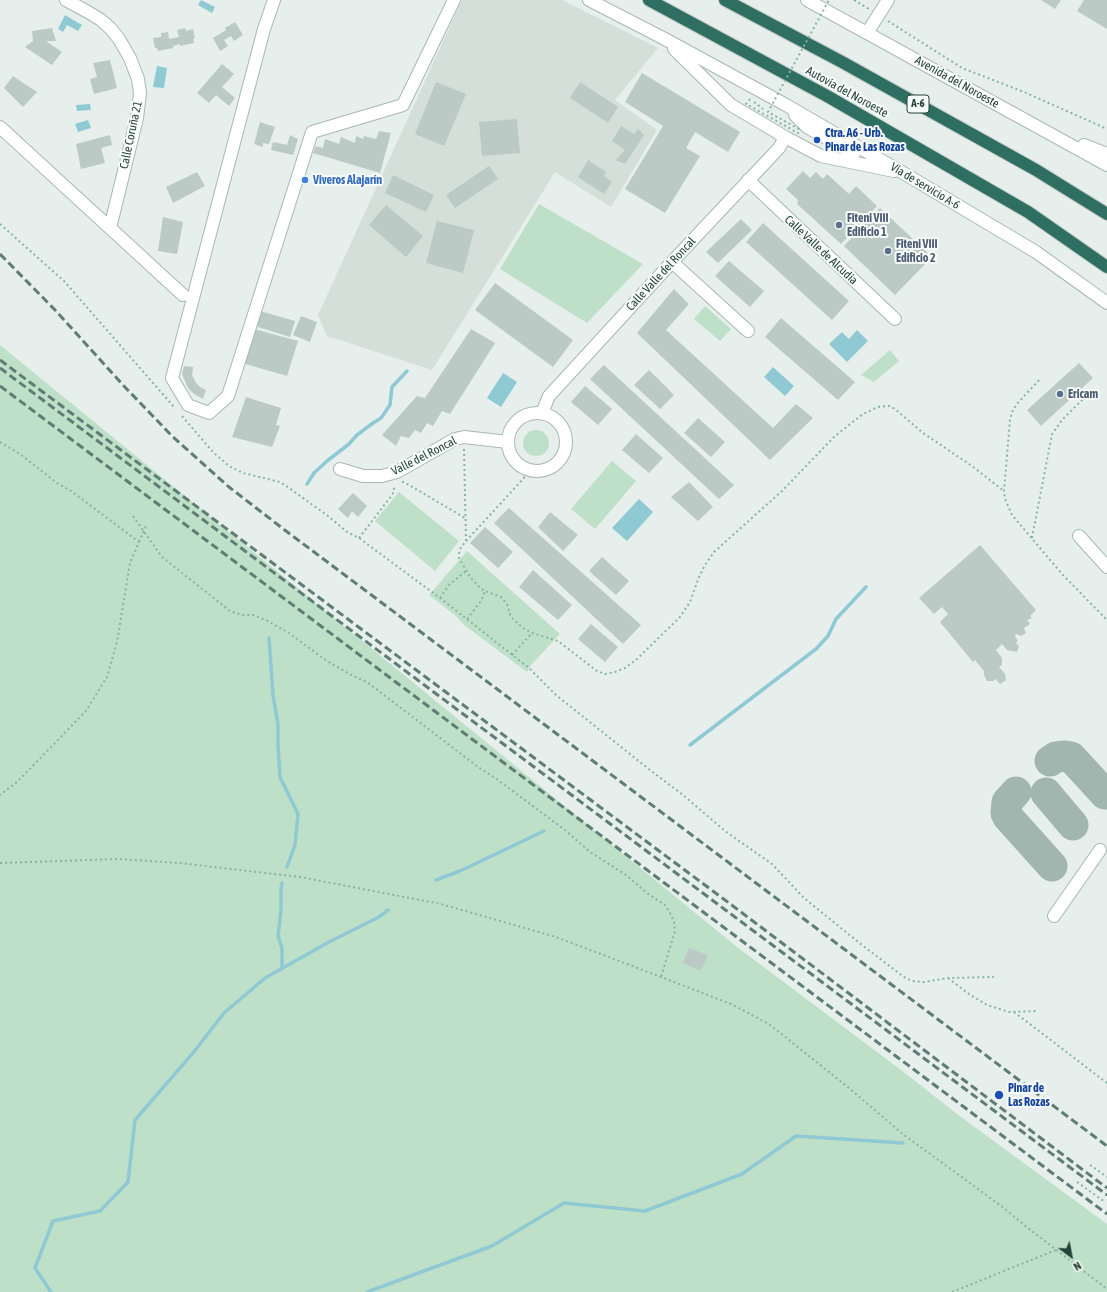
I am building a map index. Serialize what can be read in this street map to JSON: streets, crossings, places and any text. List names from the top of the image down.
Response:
{
  "streets": {
    "highway": ["Autovía del Noroeste", "A-6"],
    "street": [
      "Avenida del Noroeste",
      "Calle Coruña 21",
      "Vía de servicio A-6",
      "Calle Valle de Alcudia",
      "Calle Valle del Roncal",
      "Valle del Roncal"
    ]
  },
  "crossings": [
    ["Calle Valle de Alcudia", "Calle Valle del Roncal"],
    ["Calle Valle del Roncal", "Valle del Roncal"]
  ],
  "places": [
    "Ctra. A6 - Urb. Pinar de Las Rozas",
    "Viveros Alajarín",
    "Fiteni VIII Edificio 1",
    "Fiteni VIII Edificio 2",
    "Ericam",
    "Pinar de Las Rozas"
  ],
  "north": "bottom right"
}
